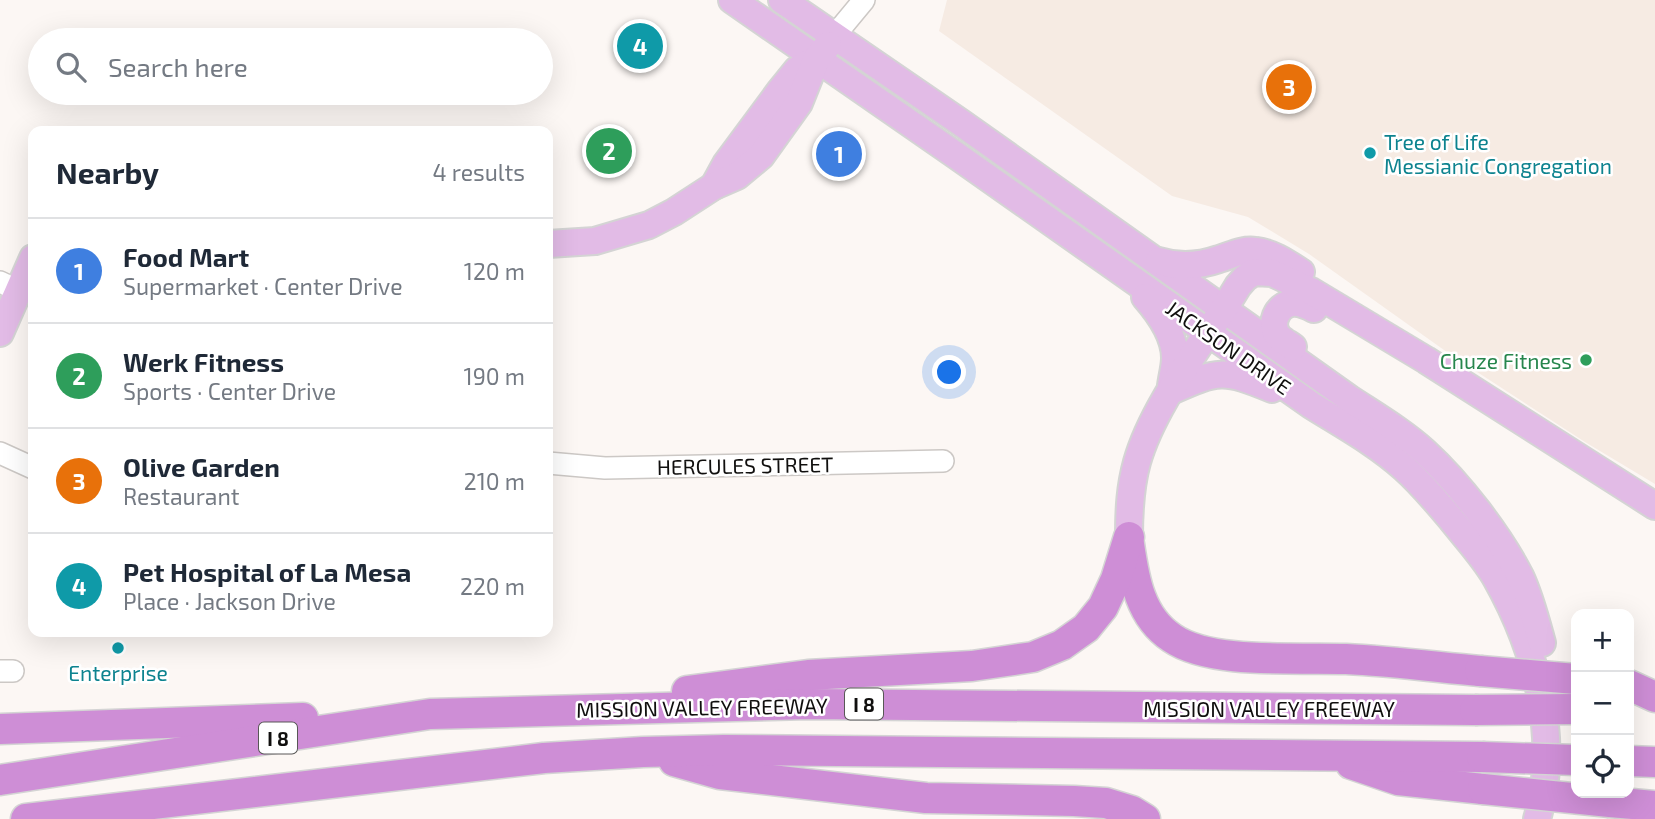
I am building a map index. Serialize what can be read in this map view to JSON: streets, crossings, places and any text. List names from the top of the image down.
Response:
{
  "streets": {
    "highway": ["I 8", "MISSION VALLEY FREEWAY"],
    "main road": ["JACKSON DRIVE"],
    "street": ["HERCULES STREET"]
  },
  "places": ["Tree of Life Messianic Congregation", "Chuze Fitness", "Enterprise"],
  "page": {
    "pins": [
      "4",
      "3",
      "2",
      "1"
    ],
    "search": "Search here",
    "heading": ["Nearby", "4 results"],
    "list": [
      {
        "mark": "1",
        "name": "Food Mart",
        "note": "Supermarket · Center Drive",
        "value": "120 m"
      },
      {
        "mark": "2",
        "name": "Werk Fitness",
        "note": "Sports · Center Drive",
        "value": "190 m"
      },
      {
        "mark": "3",
        "name": "Olive Garden",
        "note": "Restaurant",
        "value": "210 m"
      },
      {
        "mark": "4",
        "name": "Pet Hospital of La Mesa",
        "note": "Place · Jackson Drive",
        "value": "220 m"
      }
    ],
    "map_buttons": ["+", "−"]
  }
}
